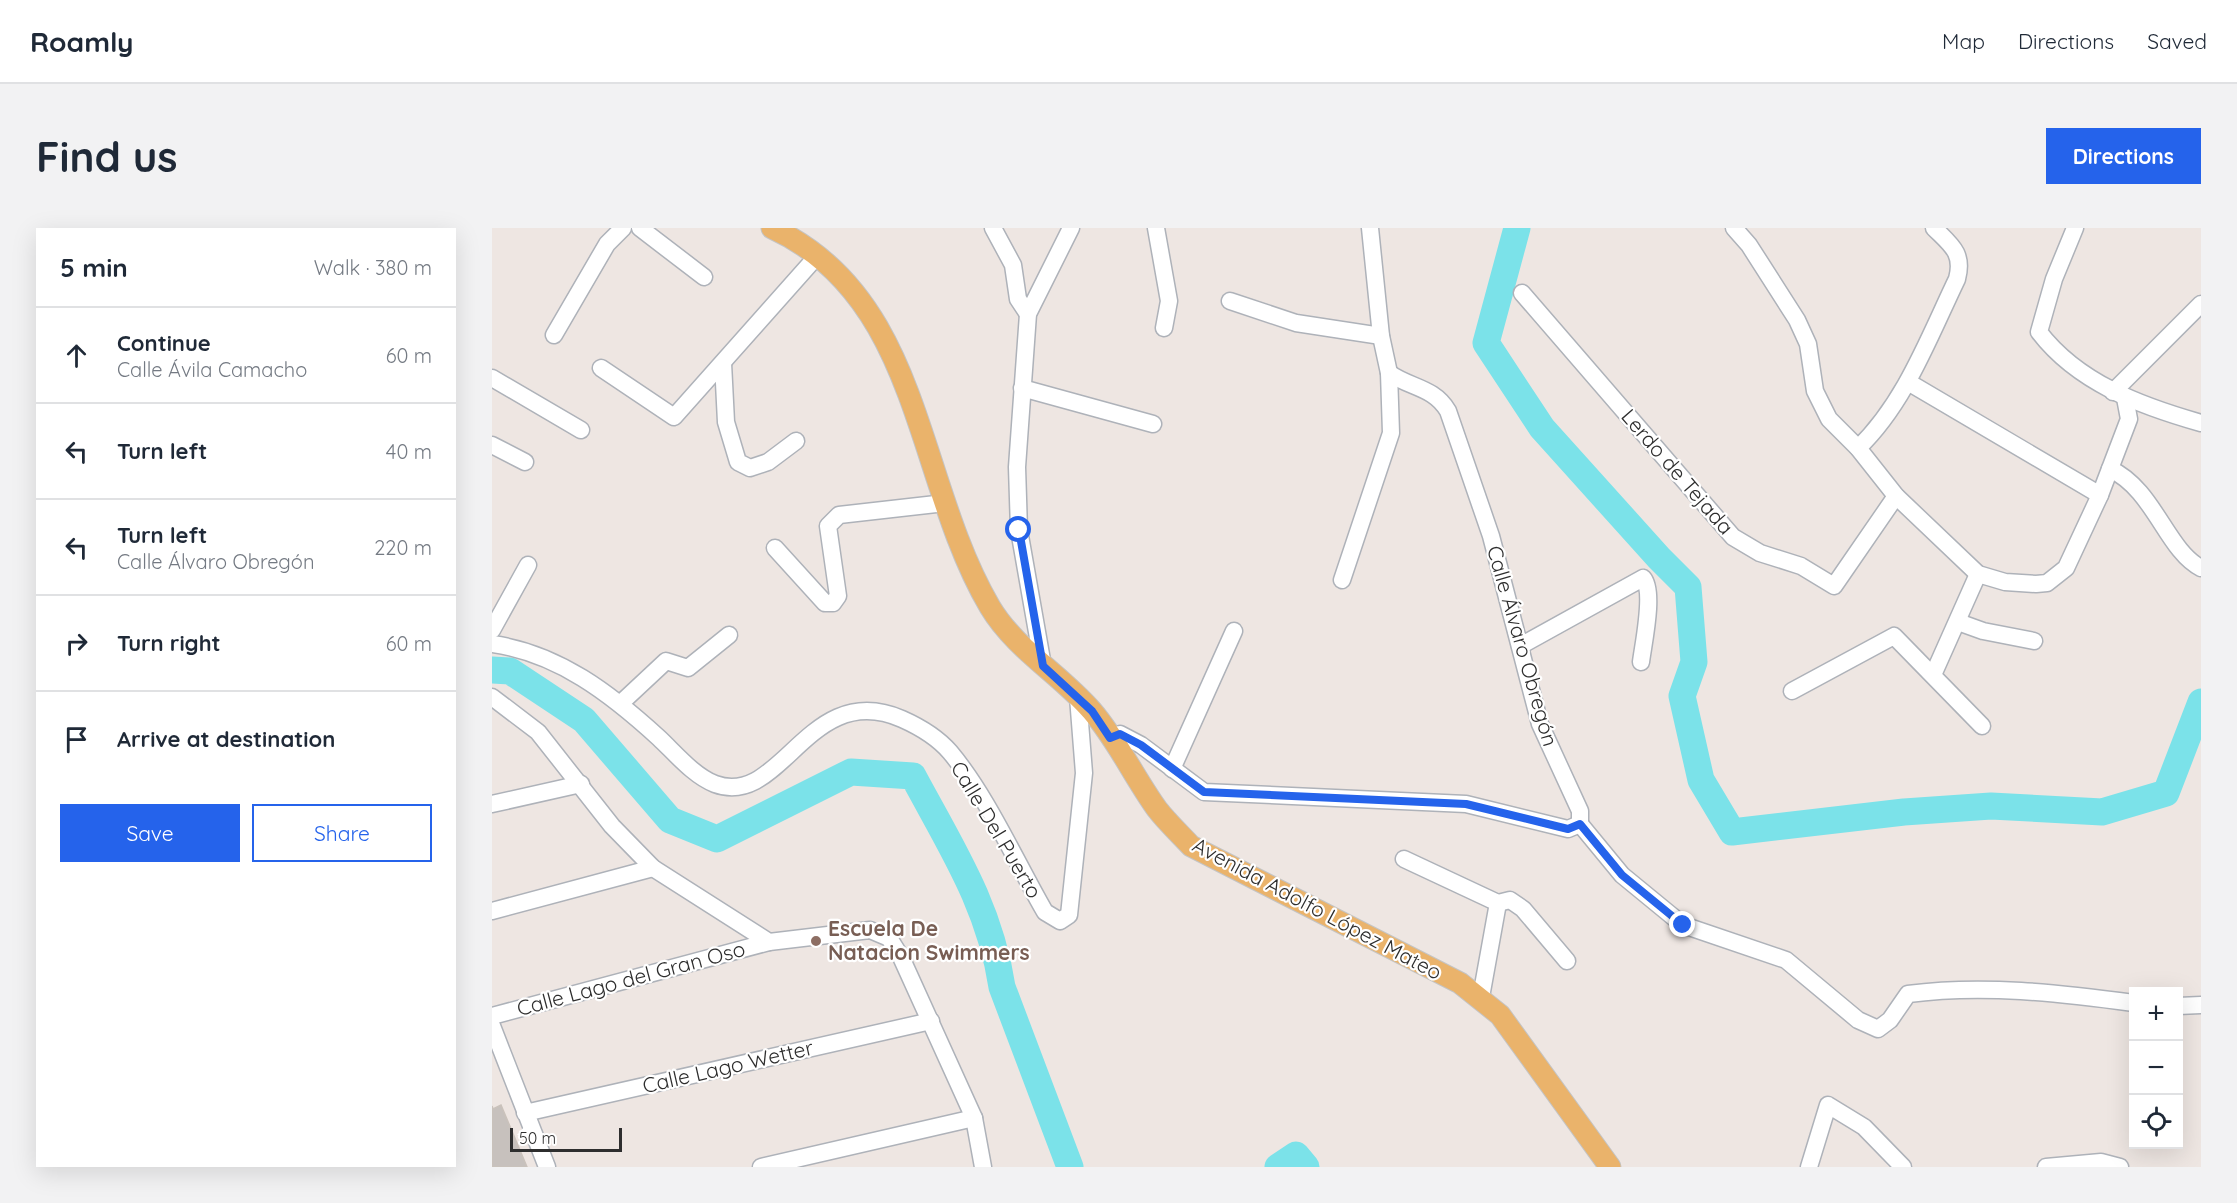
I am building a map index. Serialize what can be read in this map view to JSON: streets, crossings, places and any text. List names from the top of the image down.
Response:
{
  "streets": {
    "main road": ["Avenida Adolfo López Mateo"],
    "street": [
      "Lerdo de Tejada",
      "Calle Álvaro Obregón",
      "Calle Del Puerto",
      "Calle Lago del Gran Oso",
      "Calle Lago Wetter"
    ]
  },
  "crossings": [
    ["Calle Del Puerto", "Avenida Adolfo López Mateo"],
    ["Calle Lago del Gran Oso", "Calle Lago Wetter"]
  ],
  "places": ["Escuela De Natacion Swimmers"],
  "scale_bar": "50 m",
  "page": {
    "header": "Roamly",
    "nav": ["Map", "Directions", "Saved"],
    "buttons": [
      "Directions",
      ["Save", "Share"]
    ],
    "title": "Find us",
    "heading": ["5 min", "Walk · 380 m"],
    "list": [
      ["Continue", "Calle Ávila Camacho", "60 m"],
      ["Turn left", "40 m"],
      ["Turn left", "Calle Álvaro Obregón", "220 m"],
      ["Turn right", "60 m"],
      "Arrive at destination"
    ],
    "map_buttons": ["+", "−"],
    "scale": "50 m"
  }
}
